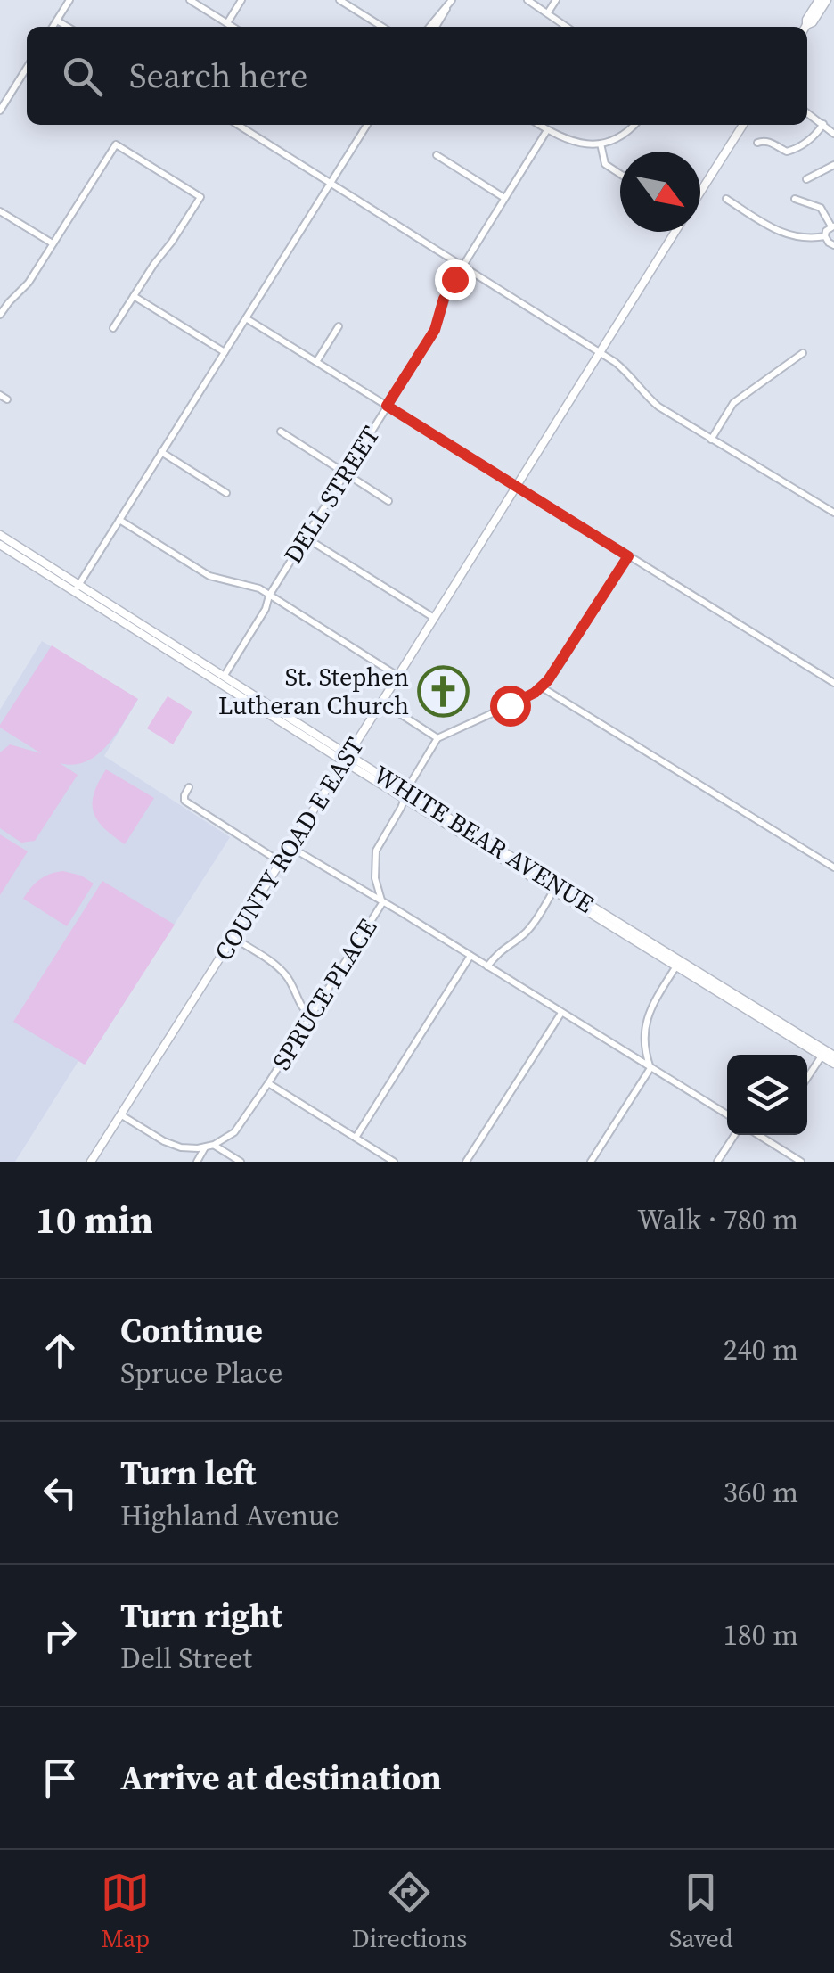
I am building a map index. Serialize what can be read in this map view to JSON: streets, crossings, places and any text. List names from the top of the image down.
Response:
{
  "streets": {
    "main road": ["WHITE BEAR AVENUE", "COUNTY ROAD E EAST"],
    "street": ["DELL STREET", "SPRUCE PLACE"]
  },
  "crossings": [
    ["DELL STREET", "WHITE BEAR AVENUE"],
    ["WHITE BEAR AVENUE", "COUNTY ROAD E EAST"],
    ["WHITE BEAR AVENUE", "SPRUCE PLACE"]
  ],
  "places": {
    "church": ["St. Stephen Lutheran Church"]
  },
  "north": "bottom right",
  "page": {
    "search": "Search here",
    "heading": ["10 min", "Walk · 780 m"],
    "list": [
      ["Continue", "Spruce Place", "240 m"],
      ["Turn left", "Highland Avenue", "360 m"],
      ["Turn right", "Dell Street", "180 m"],
      "Arrive at destination"
    ],
    "nav": ["Map", "Directions", "Saved"]
  }
}
